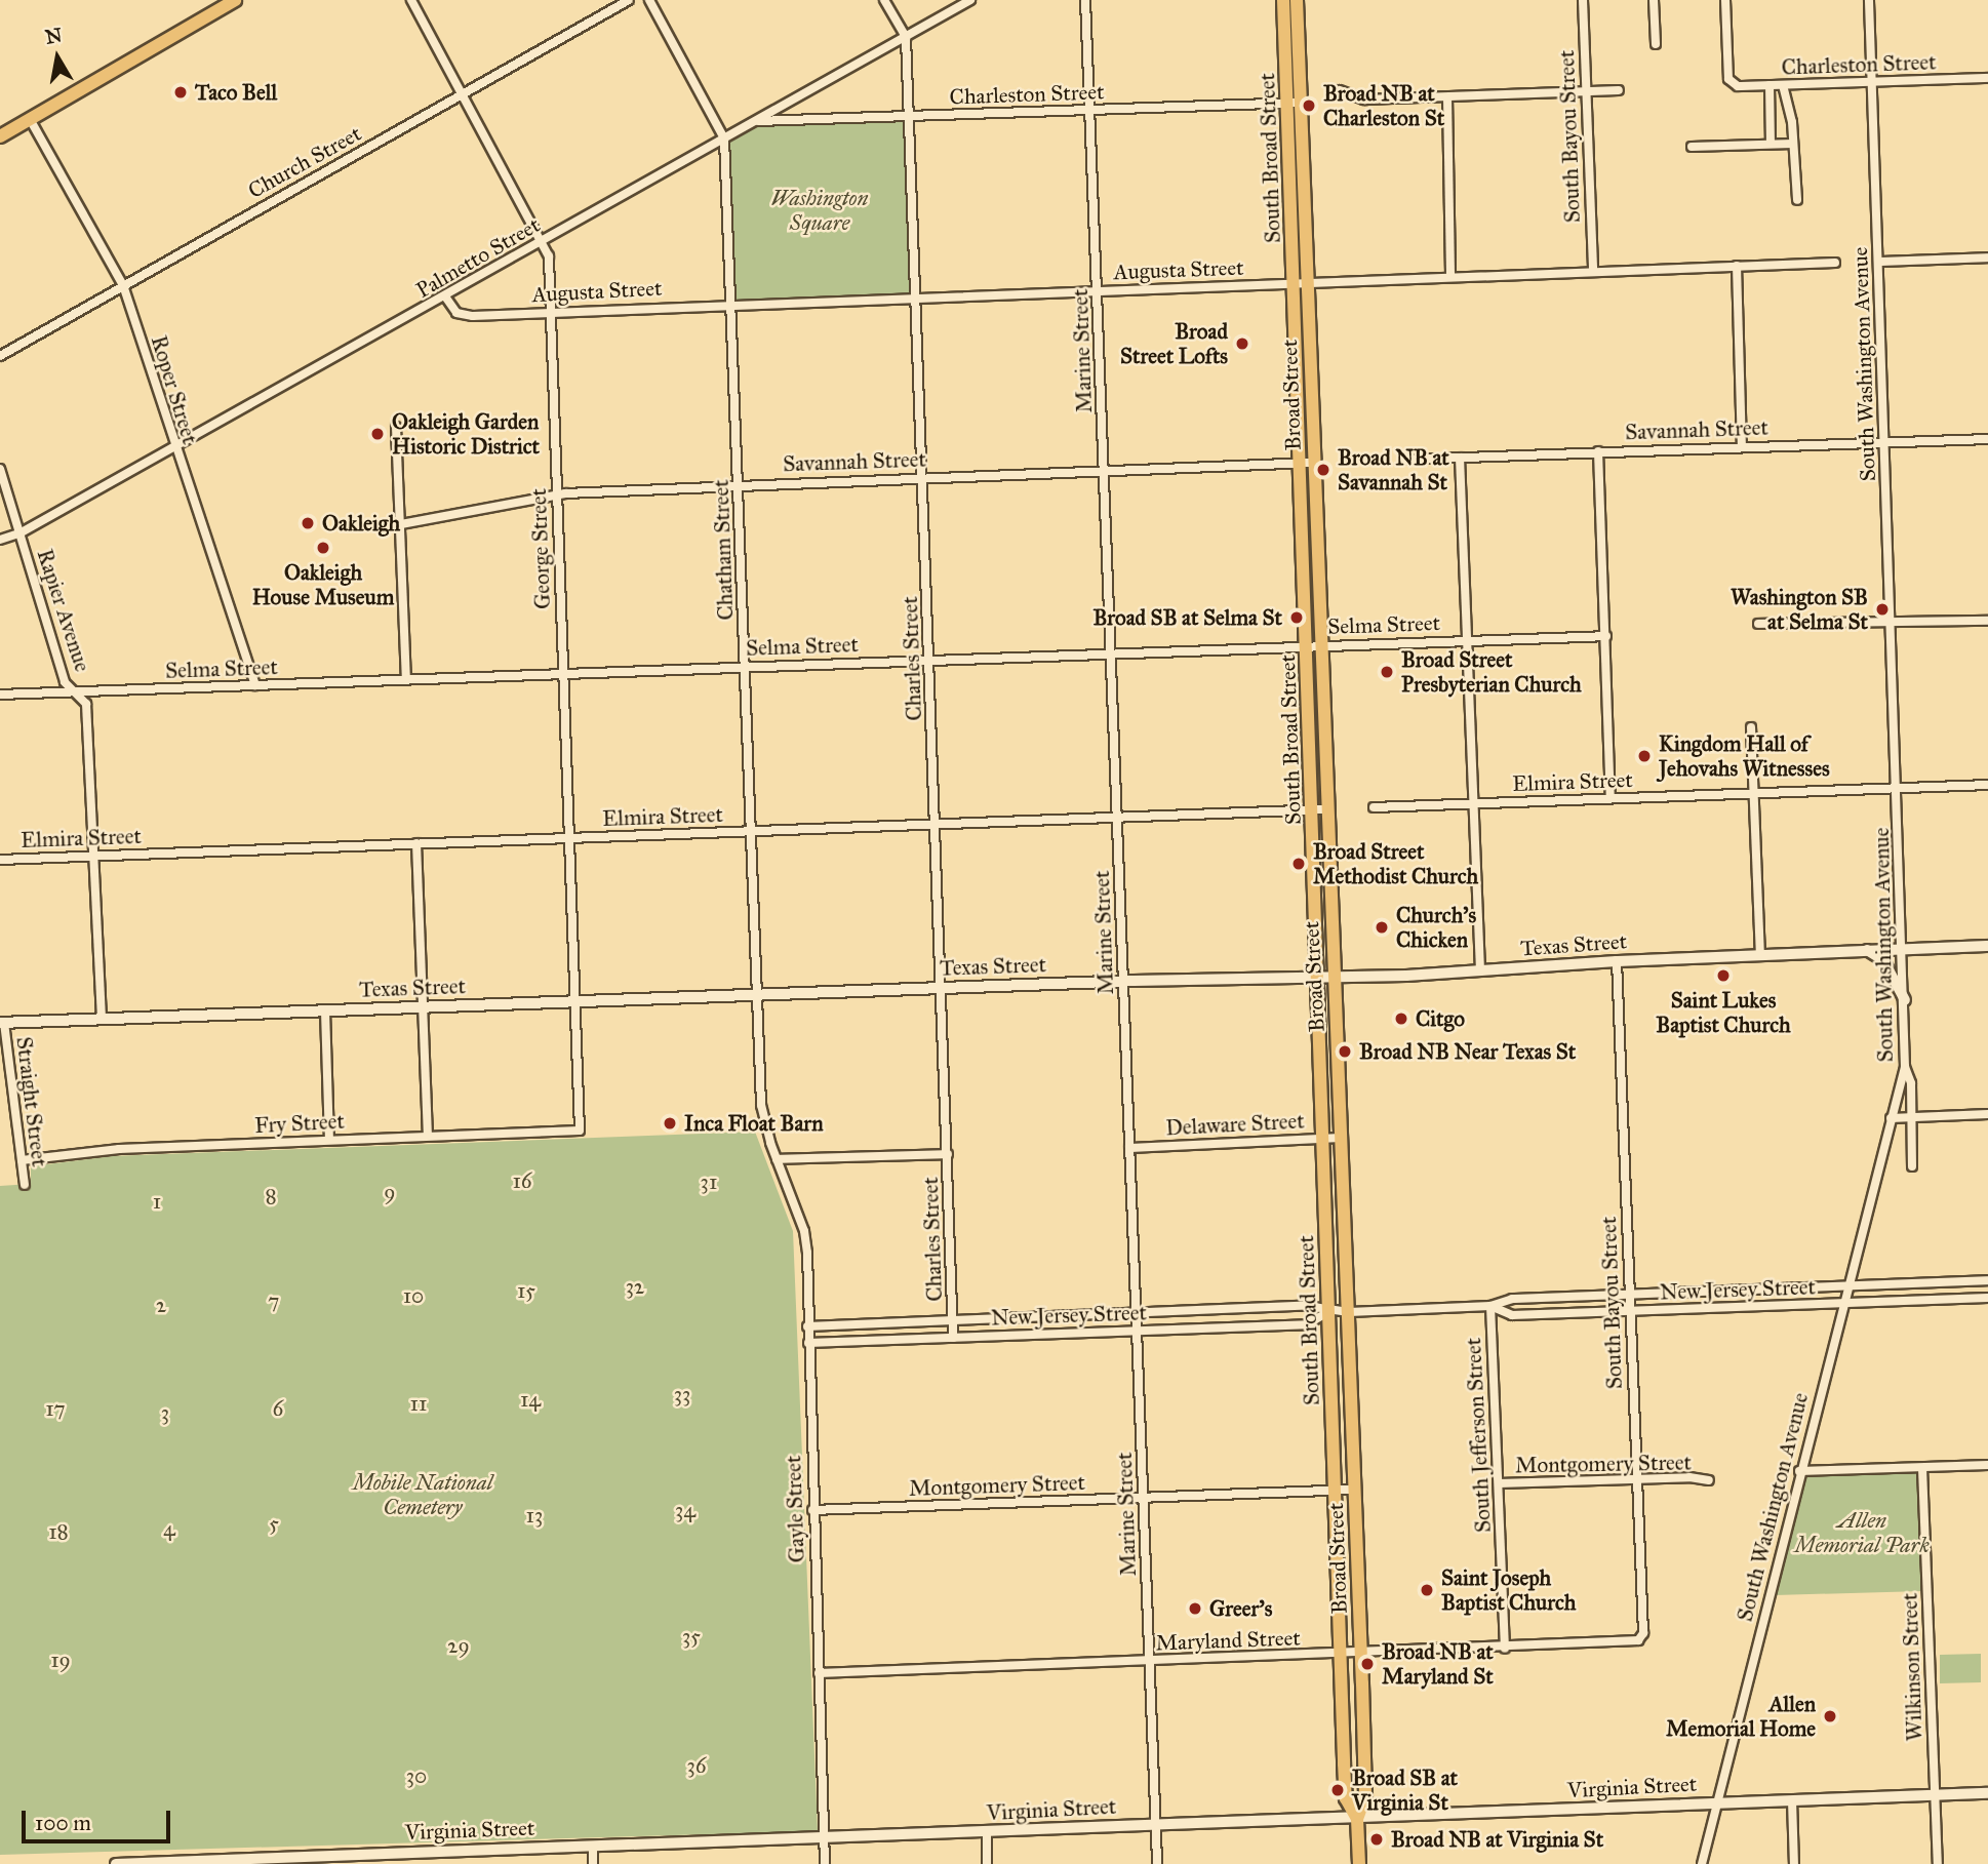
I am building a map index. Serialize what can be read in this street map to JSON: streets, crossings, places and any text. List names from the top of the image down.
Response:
{
  "streets": {
    "main road": ["South Broad Street", "Broad Street"],
    "street": [
      "Charleston Street",
      "South Bayou Street",
      "Church Street",
      "Palmetto Street",
      "Augusta Street",
      "Marine Street",
      "South Washington Avenue",
      "Roper Street",
      "Savannah Street",
      "George Street",
      "Chatham Street",
      "Rapier Avenue",
      "Selma Street",
      "Charles Street",
      "Elmira Street",
      "Texas Street",
      "Straight Street",
      "Fry Street",
      "Delaware Street",
      "New Jersey Street",
      "South Jefferson Street",
      "Montgomery Street",
      "Gayle Street",
      "Maryland Street",
      "Wilkinson Street",
      "Virginia Street"
    ]
  },
  "crossings": [
    ["Charleston Street", "South Broad Street"],
    ["Charleston Street", "Palmetto Street"],
    ["Charleston Street", "Marine Street"],
    ["Charleston Street", "South Washington Avenue"],
    ["Charleston Street", "Broad Street"],
    ["Charleston Street", "Charles Street"],
    ["South Bayou Street", "Augusta Street"],
    ["South Bayou Street", "Texas Street"],
    ["South Bayou Street", "New Jersey Street"],
    ["South Bayou Street", "Montgomery Street"],
    ["South Bayou Street", "Maryland Street"],
    ["South Broad Street", "Broad Street"],
    ["South Broad Street", "Selma Street"],
    ["South Broad Street", "Elmira Street"],
    ["South Broad Street", "Texas Street"],
    ["South Broad Street", "Delaware Street"],
    ["South Broad Street", "New Jersey Street"],
    ["South Broad Street", "Montgomery Street"],
    ["South Broad Street", "Maryland Street"],
    ["South Broad Street", "Virginia Street"],
    ["Church Street", "Roper Street"],
    ["Church Street", "George Street"],
    ["Palmetto Street", "Augusta Street"],
    ["Palmetto Street", "Roper Street"],
    ["Palmetto Street", "George Street"],
    ["Palmetto Street", "Chatham Street"],
    ["Palmetto Street", "Rapier Avenue"],
    ["Palmetto Street", "Charles Street"],
    ["Augusta Street", "Marine Street"],
    ["Augusta Street", "Broad Street"],
    ["Augusta Street", "George Street"],
    ["Augusta Street", "Chatham Street"],
    ["Augusta Street", "Charles Street"],
    ["Marine Street", "Savannah Street"],
    ["Marine Street", "Selma Street"],
    ["Marine Street", "Elmira Street"],
    ["Marine Street", "Texas Street"],
    ["Marine Street", "Delaware Street"],
    ["Marine Street", "New Jersey Street"],
    ["Marine Street", "Montgomery Street"],
    ["Marine Street", "Maryland Street"],
    ["Marine Street", "Virginia Street"],
    ["South Washington Avenue", "Savannah Street"],
    ["South Washington Avenue", "Elmira Street"],
    ["South Washington Avenue", "Texas Street"],
    ["South Washington Avenue", "New Jersey Street"],
    ["South Washington Avenue", "Virginia Street"],
    ["Roper Street", "Selma Street"],
    ["Broad Street", "Savannah Street"],
    ["Broad Street", "Selma Street"],
    ["Broad Street", "Elmira Street"],
    ["Broad Street", "Texas Street"],
    ["Broad Street", "Delaware Street"],
    ["Broad Street", "New Jersey Street"],
    ["Broad Street", "Montgomery Street"],
    ["Broad Street", "Maryland Street"],
    ["Broad Street", "Virginia Street"],
    ["Savannah Street", "George Street"],
    ["Savannah Street", "Chatham Street"],
    ["Savannah Street", "Charles Street"],
    ["George Street", "Selma Street"],
    ["George Street", "Elmira Street"],
    ["George Street", "Texas Street"],
    ["George Street", "Fry Street"],
    ["Chatham Street", "Selma Street"],
    ["Chatham Street", "Elmira Street"],
    ["Chatham Street", "Texas Street"],
    ["Chatham Street", "Gayle Street"],
    ["Rapier Avenue", "Selma Street"],
    ["Rapier Avenue", "Elmira Street"],
    ["Rapier Avenue", "Texas Street"],
    ["Selma Street", "Charles Street"],
    ["Charles Street", "Elmira Street"],
    ["Charles Street", "Texas Street"],
    ["Charles Street", "New Jersey Street"],
    ["Texas Street", "Straight Street"],
    ["Straight Street", "Fry Street"],
    ["New Jersey Street", "South Jefferson Street"],
    ["New Jersey Street", "Gayle Street"],
    ["South Jefferson Street", "Montgomery Street"],
    ["South Jefferson Street", "Maryland Street"],
    ["Montgomery Street", "Gayle Street"],
    ["Gayle Street", "Maryland Street"],
    ["Gayle Street", "Virginia Street"],
    ["Wilkinson Street", "Virginia Street"]
  ],
  "parks": [
    "Washington Square",
    "16",
    "31",
    "9",
    "8",
    "1",
    "32",
    "15",
    "10",
    "7",
    "2",
    "33",
    "14",
    "11",
    "17",
    "6",
    "3",
    "Mobile National Cemetery",
    "34",
    "13",
    "Allen Memorial Park",
    "5",
    "4",
    "18",
    "35",
    "29",
    "19",
    "36",
    "30"
  ],
  "places": [
    "Taco Bell",
    "Broad NB at Charleston St",
    "Broad Street Lofts",
    "Oakleigh Garden Historic District",
    "Broad NB at Savannah St",
    "Oakleigh",
    "Oakleigh House Museum",
    "Washington SB at Selma St",
    "Broad SB at Selma St",
    "Broad Street Presbyterian Church",
    "Kingdom Hall of Jehovahs Witnesses",
    "Broad Street Methodist Church",
    "Church's Chicken",
    "Saint Lukes Baptist Church",
    "Citgo",
    "Broad NB Near Texas St",
    "Inca Float Barn",
    "Saint Joseph Baptist Church",
    "Greer's",
    "Broad NB at Maryland St",
    "Allen Memorial Home",
    "Broad SB at Virginia St",
    "Broad NB at Virginia St"
  ],
  "scale_bar": "100 m",
  "north": "top"
}
